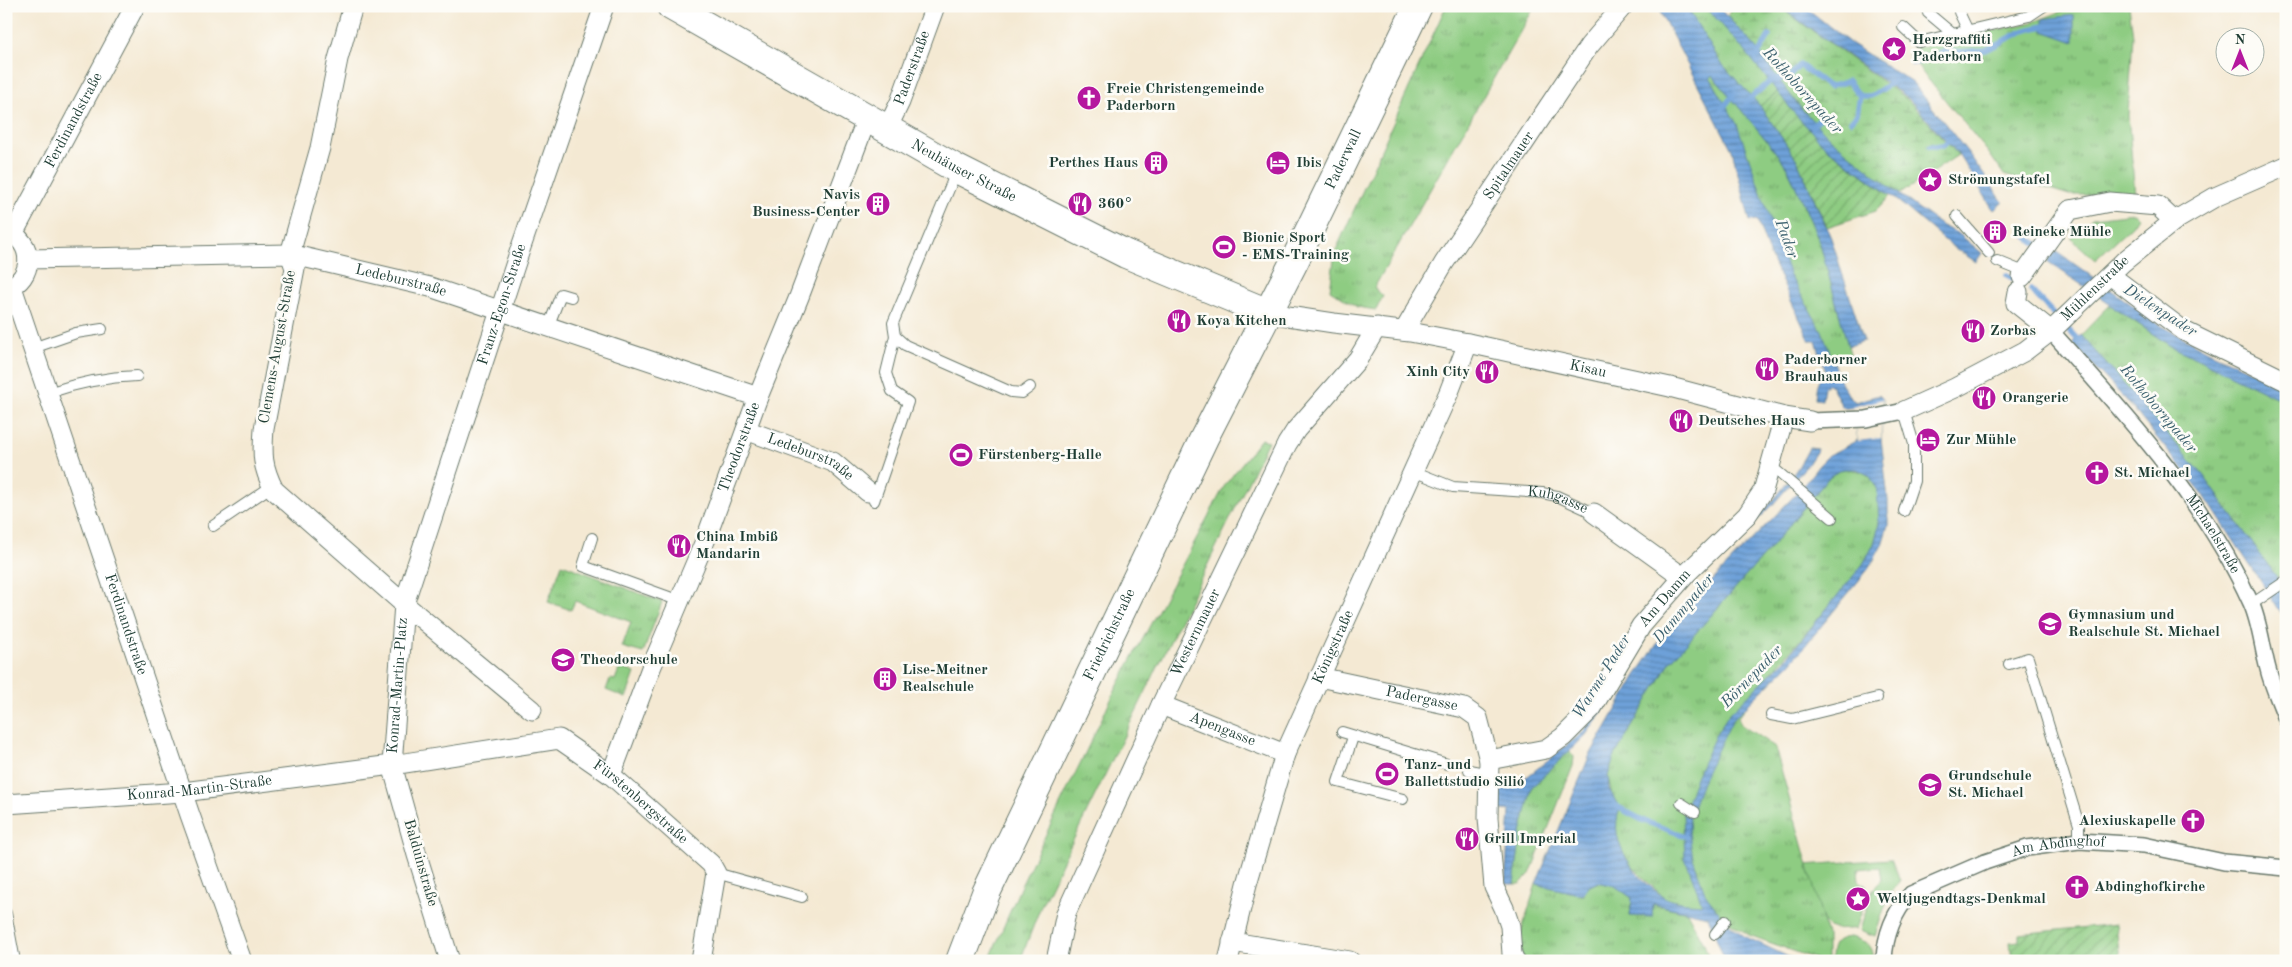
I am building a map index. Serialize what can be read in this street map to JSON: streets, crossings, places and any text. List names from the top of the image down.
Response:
{
  "streets": {
    "main road": ["Paderwall", "Neuhäuser Straße", "Friedrichstraße"],
    "street": [
      "Paderstraße",
      "Ferdinandstraße",
      "Spitalmauer",
      "Ledeburstraße",
      "Mühlenstraße",
      "Franz-Egon-Straße",
      "Clemens-August-Straße",
      "Kisau",
      "Theodorstraße",
      "Kuhgasse",
      "Michaelstraße",
      "Am Damm",
      "Westernmauer",
      "Königstraße",
      "Konrad-Martin-Platz",
      "Padergasse",
      "Apengasse",
      "Konrad-Martin-Straße",
      "Fürstenbergstraße",
      "Am Abdinghof",
      "Balduinstraße"
    ]
  },
  "crossings": [
    ["Paderstraße", "Neuhäuser Straße"],
    ["Paderstraße", "Theodorstraße"],
    ["Ferdinandstraße", "Konrad-Martin-Straße"],
    ["Paderwall", "Neuhäuser Straße"],
    ["Paderwall", "Kisau"],
    ["Paderwall", "Friedrichstraße"],
    ["Spitalmauer", "Kisau"],
    ["Neuhäuser Straße", "Kisau"],
    ["Neuhäuser Straße", "Theodorstraße"],
    ["Neuhäuser Straße", "Friedrichstraße"],
    ["Ledeburstraße", "Franz-Egon-Straße"],
    ["Ledeburstraße", "Clemens-August-Straße"],
    ["Ledeburstraße", "Theodorstraße"],
    ["Mühlenstraße", "Kisau"],
    ["Mühlenstraße", "Michaelstraße"],
    ["Franz-Egon-Straße", "Clemens-August-Straße"],
    ["Franz-Egon-Straße", "Konrad-Martin-Platz"],
    ["Clemens-August-Straße", "Konrad-Martin-Platz"],
    ["Kisau", "Am Damm"],
    ["Kisau", "Westernmauer"],
    ["Kisau", "Friedrichstraße"],
    ["Kisau", "Königstraße"],
    ["Theodorstraße", "Fürstenbergstraße"],
    ["Kuhgasse", "Am Damm"],
    ["Kuhgasse", "Königstraße"],
    ["Am Damm", "Padergasse"],
    ["Westernmauer", "Apengasse"],
    ["Königstraße", "Padergasse"],
    ["Königstraße", "Apengasse"],
    ["Konrad-Martin-Platz", "Konrad-Martin-Straße"],
    ["Konrad-Martin-Platz", "Fürstenbergstraße"],
    ["Konrad-Martin-Platz", "Balduinstraße"],
    ["Konrad-Martin-Straße", "Balduinstraße"]
  ],
  "water": [
    "Rothobornpader",
    "Pader",
    "Dielenpader",
    "Dammpader",
    "Warme Pader",
    "Börnepader"
  ],
  "places": {
    "place": ["Herzgraffiti Paderborn", "Strömungstafel", "Weltjugendtags-Denkmal"],
    "church": [
      "Freie Christengemeinde Paderborn",
      "St. Michael",
      "Alexiuskapelle",
      "Abdinghofkirche"
    ],
    "building": [
      "Perthes Haus",
      "Navis Business-Center",
      "Reineke Mühle",
      "Lise-Meitner Realschule"
    ],
    "hotel": ["Ibis", "Zur Mühle"],
    "restaurant": [
      "360°",
      "Koya Kitchen",
      "Zorbas",
      "Paderborner Brauhaus",
      "Xinh City",
      "Orangerie",
      "Deutsches Haus",
      "China Imbiß Mandarin",
      "Grill Imperial"
    ],
    "sports": ["Bionic Sport - EMS-Training", "Fürstenberg-Halle", "Tanz- und Ballettstudio Silió"],
    "school or university": ["Gymnasium und Realschule St. Michael", "Theodorschule", "Grundschule St. Michael"]
  },
  "north": "top"
}
